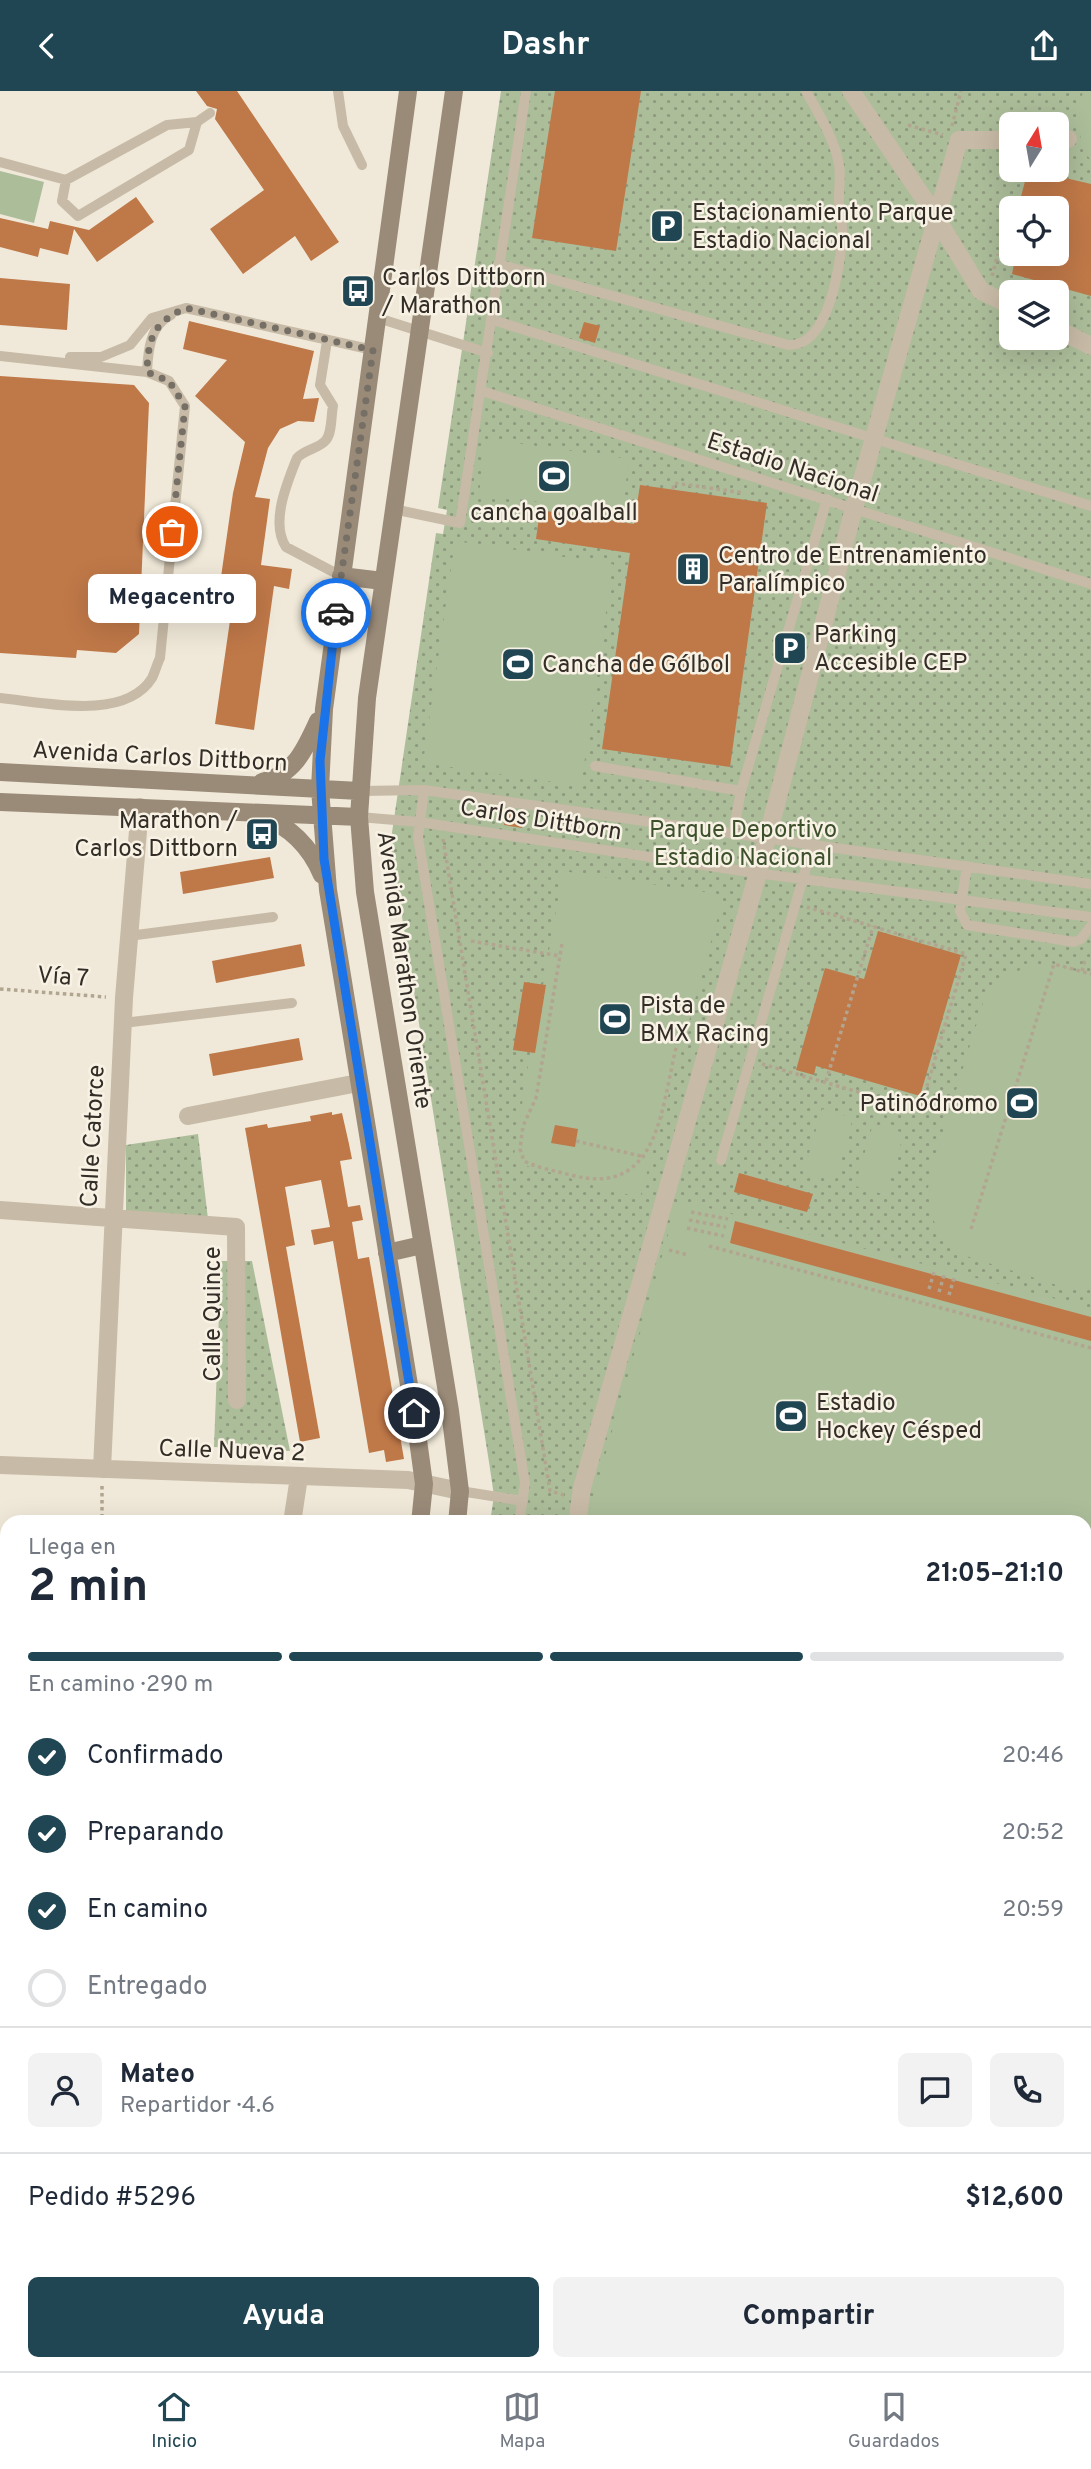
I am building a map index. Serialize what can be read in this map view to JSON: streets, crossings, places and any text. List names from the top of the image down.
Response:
{
  "streets": {
    "main road": ["Avenida Carlos Dittborn", "Avenida Marathon Oriente"],
    "street": ["Calle Catorce", "Calle Quince", "Calle Nueva 2"],
    "lane": ["Estadio Nacional", "Carlos Dittborn"],
    "path": ["Vía 7"]
  },
  "crossings": [
    ["Avenida Carlos Dittborn", "Carlos Dittborn"],
    ["Avenida Carlos Dittborn", "Avenida Marathon Oriente"],
    ["Avenida Carlos Dittborn", "Calle Catorce"],
    ["Carlos Dittborn", "Avenida Marathon Oriente"],
    ["Avenida Marathon Oriente", "Calle Nueva 2"],
    ["Vía 7", "Calle Catorce"],
    ["Calle Catorce", "Calle Quince"],
    ["Calle Catorce", "Calle Nueva 2"]
  ],
  "parks": ["Parque Deportivo Estadio Nacional"],
  "places": {
    "parking": ["Estacionamiento Parque Estadio Nacional", "Parking Accesible CEP"],
    "bus stop": ["Carlos Dittborn / Marathon", "Marathon / Carlos Dittborn"],
    "sports": [
      "cancha goalball",
      "Cancha de Gólbol",
      "Pista de BMX Racing",
      "Patinódromo",
      "Estadio Hockey Césped"
    ],
    "other": ["Megacentro"],
    "building": ["Centro de Entrenamiento Paralímpico"]
  },
  "north": "top",
  "page": {
    "header": "Dashr",
    "bubble": "Megacentro",
    "heading": ["2 min", "Llega en", "21:05–21:10"],
    "panel": [
      "Mateo",
      "Repartidor · 4.6",
      "Pedido #5296",
      "$12,600"
    ],
    "bar": "En camino · 290 m",
    "list": [
      ["Confirmado", "20:46"],
      ["Preparando", "20:52"],
      ["En camino", "20:59"],
      "Entregado"
    ],
    "buttons": ["Ayuda", "Compartir"],
    "tabs": ["Inicio", "Mapa", "Guardados"]
  }
}
